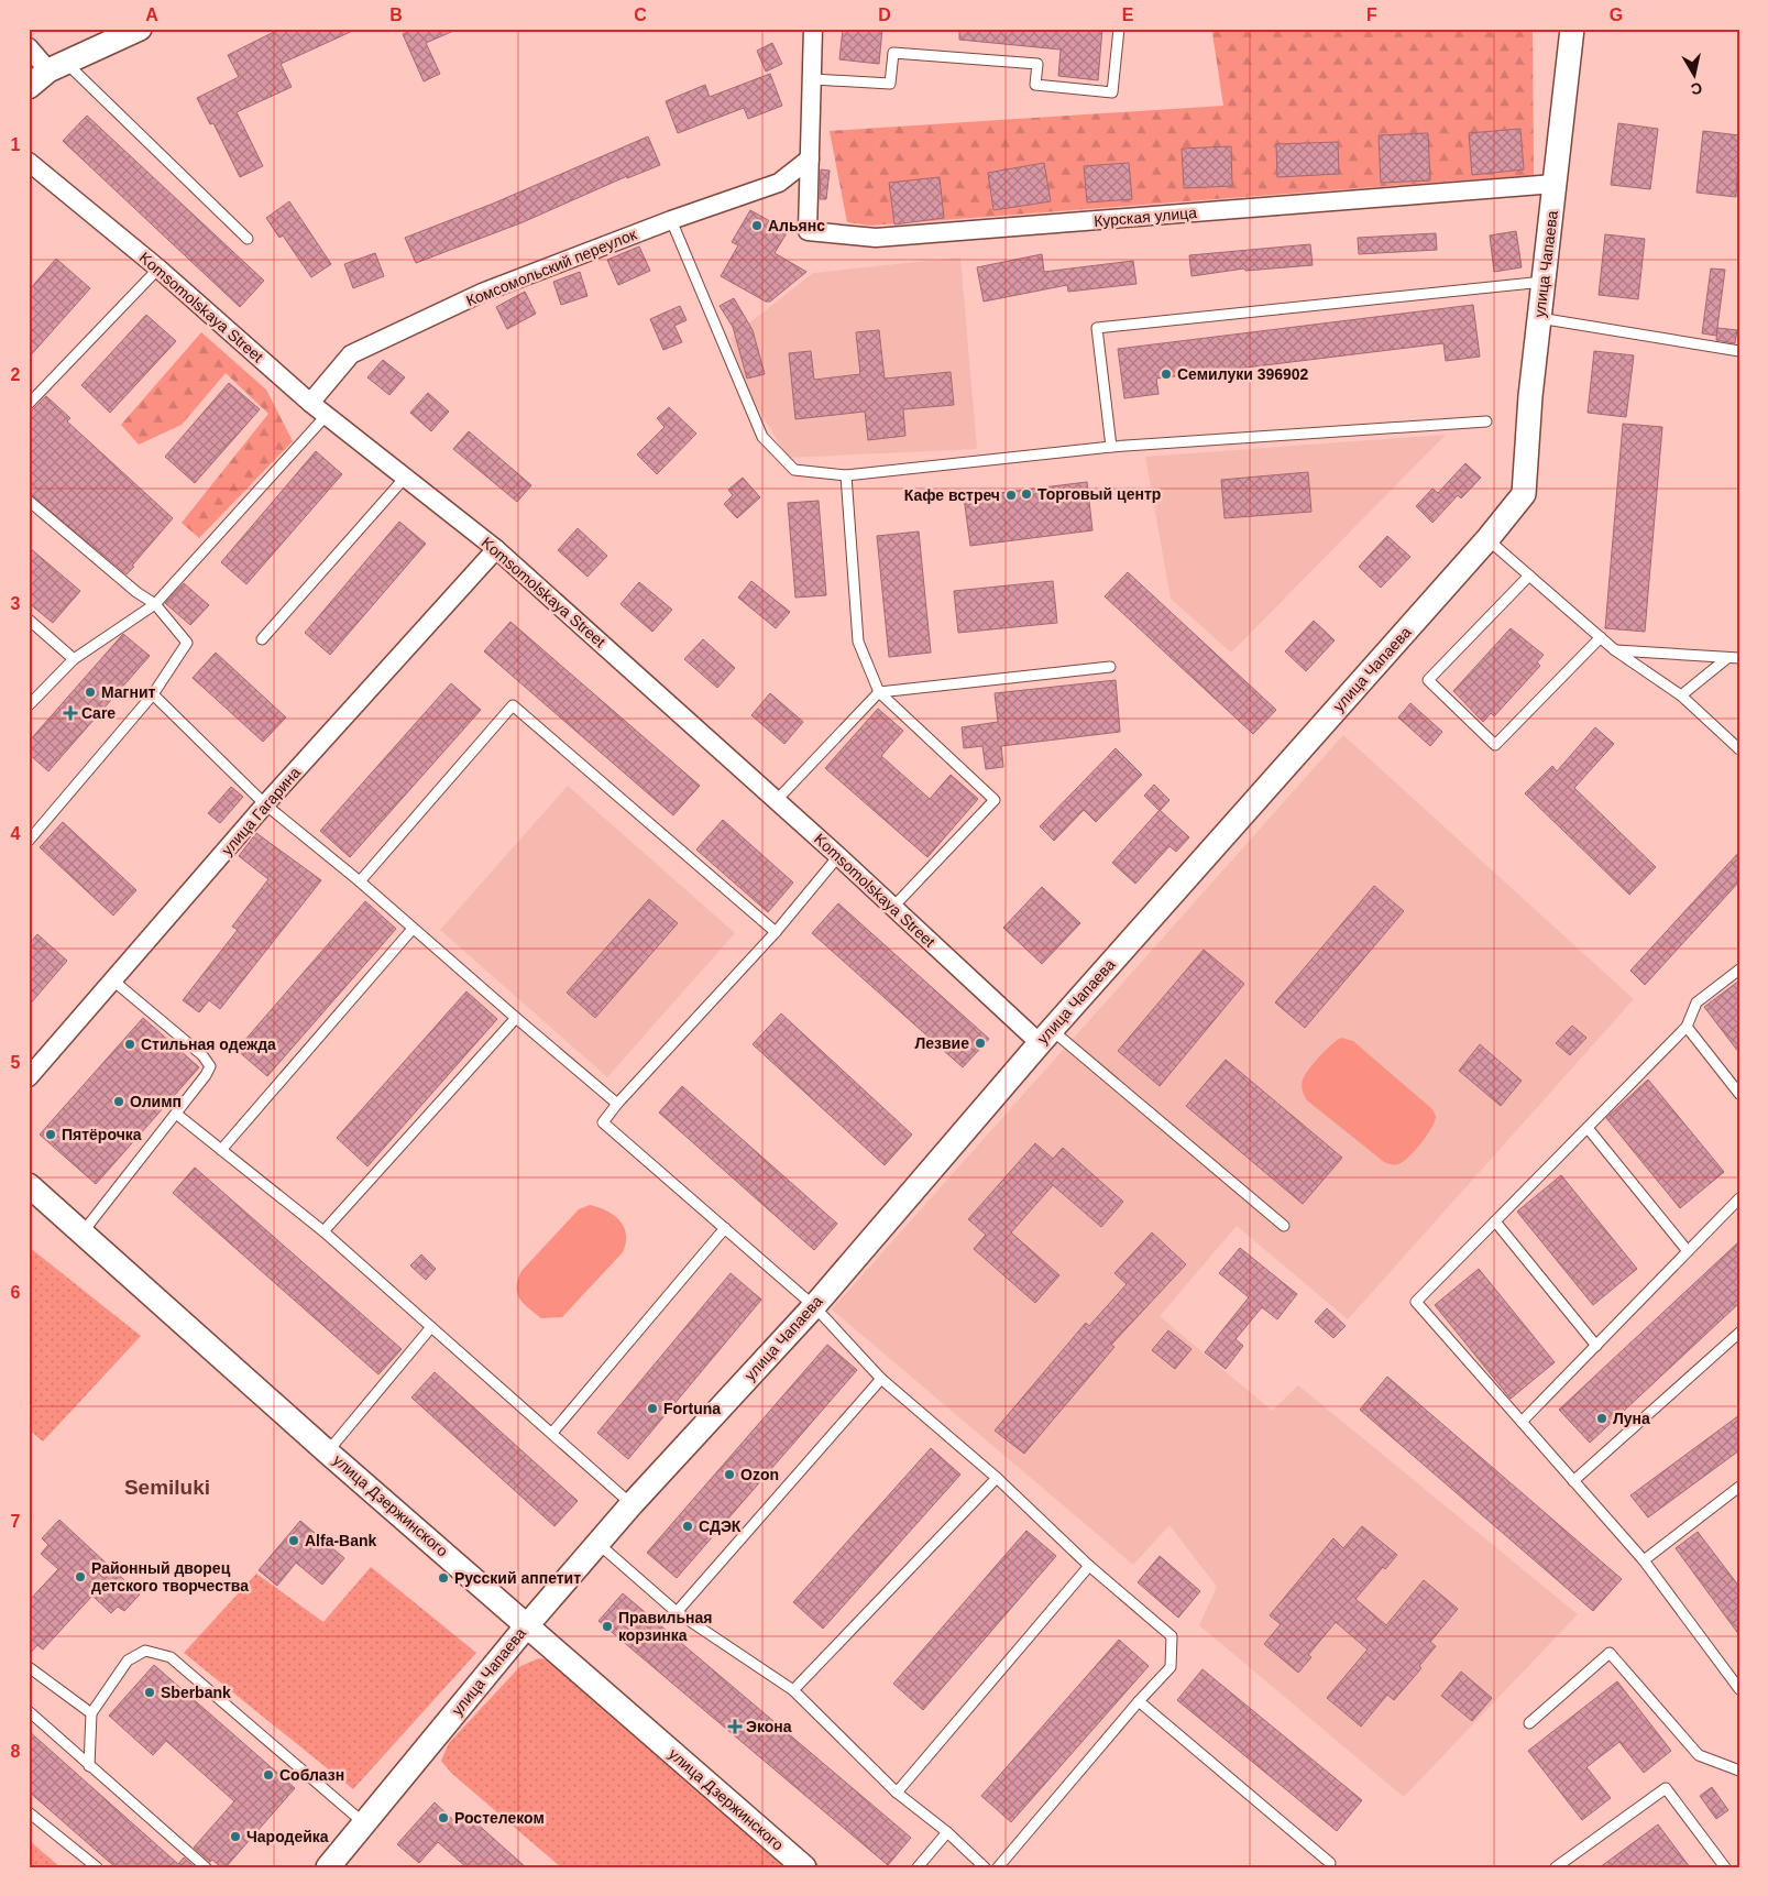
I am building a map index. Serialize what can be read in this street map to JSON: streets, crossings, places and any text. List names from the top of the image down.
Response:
{
  "streets": {
    "street": [
      "Курская улица",
      "улица Чапаева",
      "Комсомольский переулок",
      "Komsomolskaya Street",
      "улица Гагарина",
      "улица Дзержинского"
    ]
  },
  "crossings": [
    ["Курская улица", "улица Чапаева"],
    ["Курская улица", "Комсомольский переулок"],
    ["улица Чапаева", "Komsomolskaya Street"],
    ["улица Чапаева", "улица Дзержинского"],
    ["Комсомольский переулок", "Komsomolskaya Street"],
    ["Komsomolskaya Street", "улица Гагарина"]
  ],
  "districts": ["Semiluki"],
  "places": {
    "other": [
      "Альянс",
      "Семилуки 396902",
      "Торговый центр",
      "Кафе встреч",
      "Магнит",
      "Лезвие",
      "Стильная одежда",
      "Олимп",
      "Пятёрочка",
      "Fortuna",
      "Луна",
      "Ozon",
      "СДЭК",
      "Alfa-Bank",
      "Районный дворец детского творчества",
      "Русский аппетит",
      "Правильная корзинка",
      "Sberbank",
      "Соблазн",
      "Ростелеком",
      "Чародейка"
    ],
    "health": ["Care", "Экона"]
  },
  "north": "bottom",
  "grid": {
    "columns": [
      "A",
      "B",
      "C",
      "D",
      "E",
      "F",
      "G"
    ],
    "rows": [
      "1",
      "2",
      "3",
      "4",
      "5",
      "6",
      "7",
      "8"
    ]
  }
}
